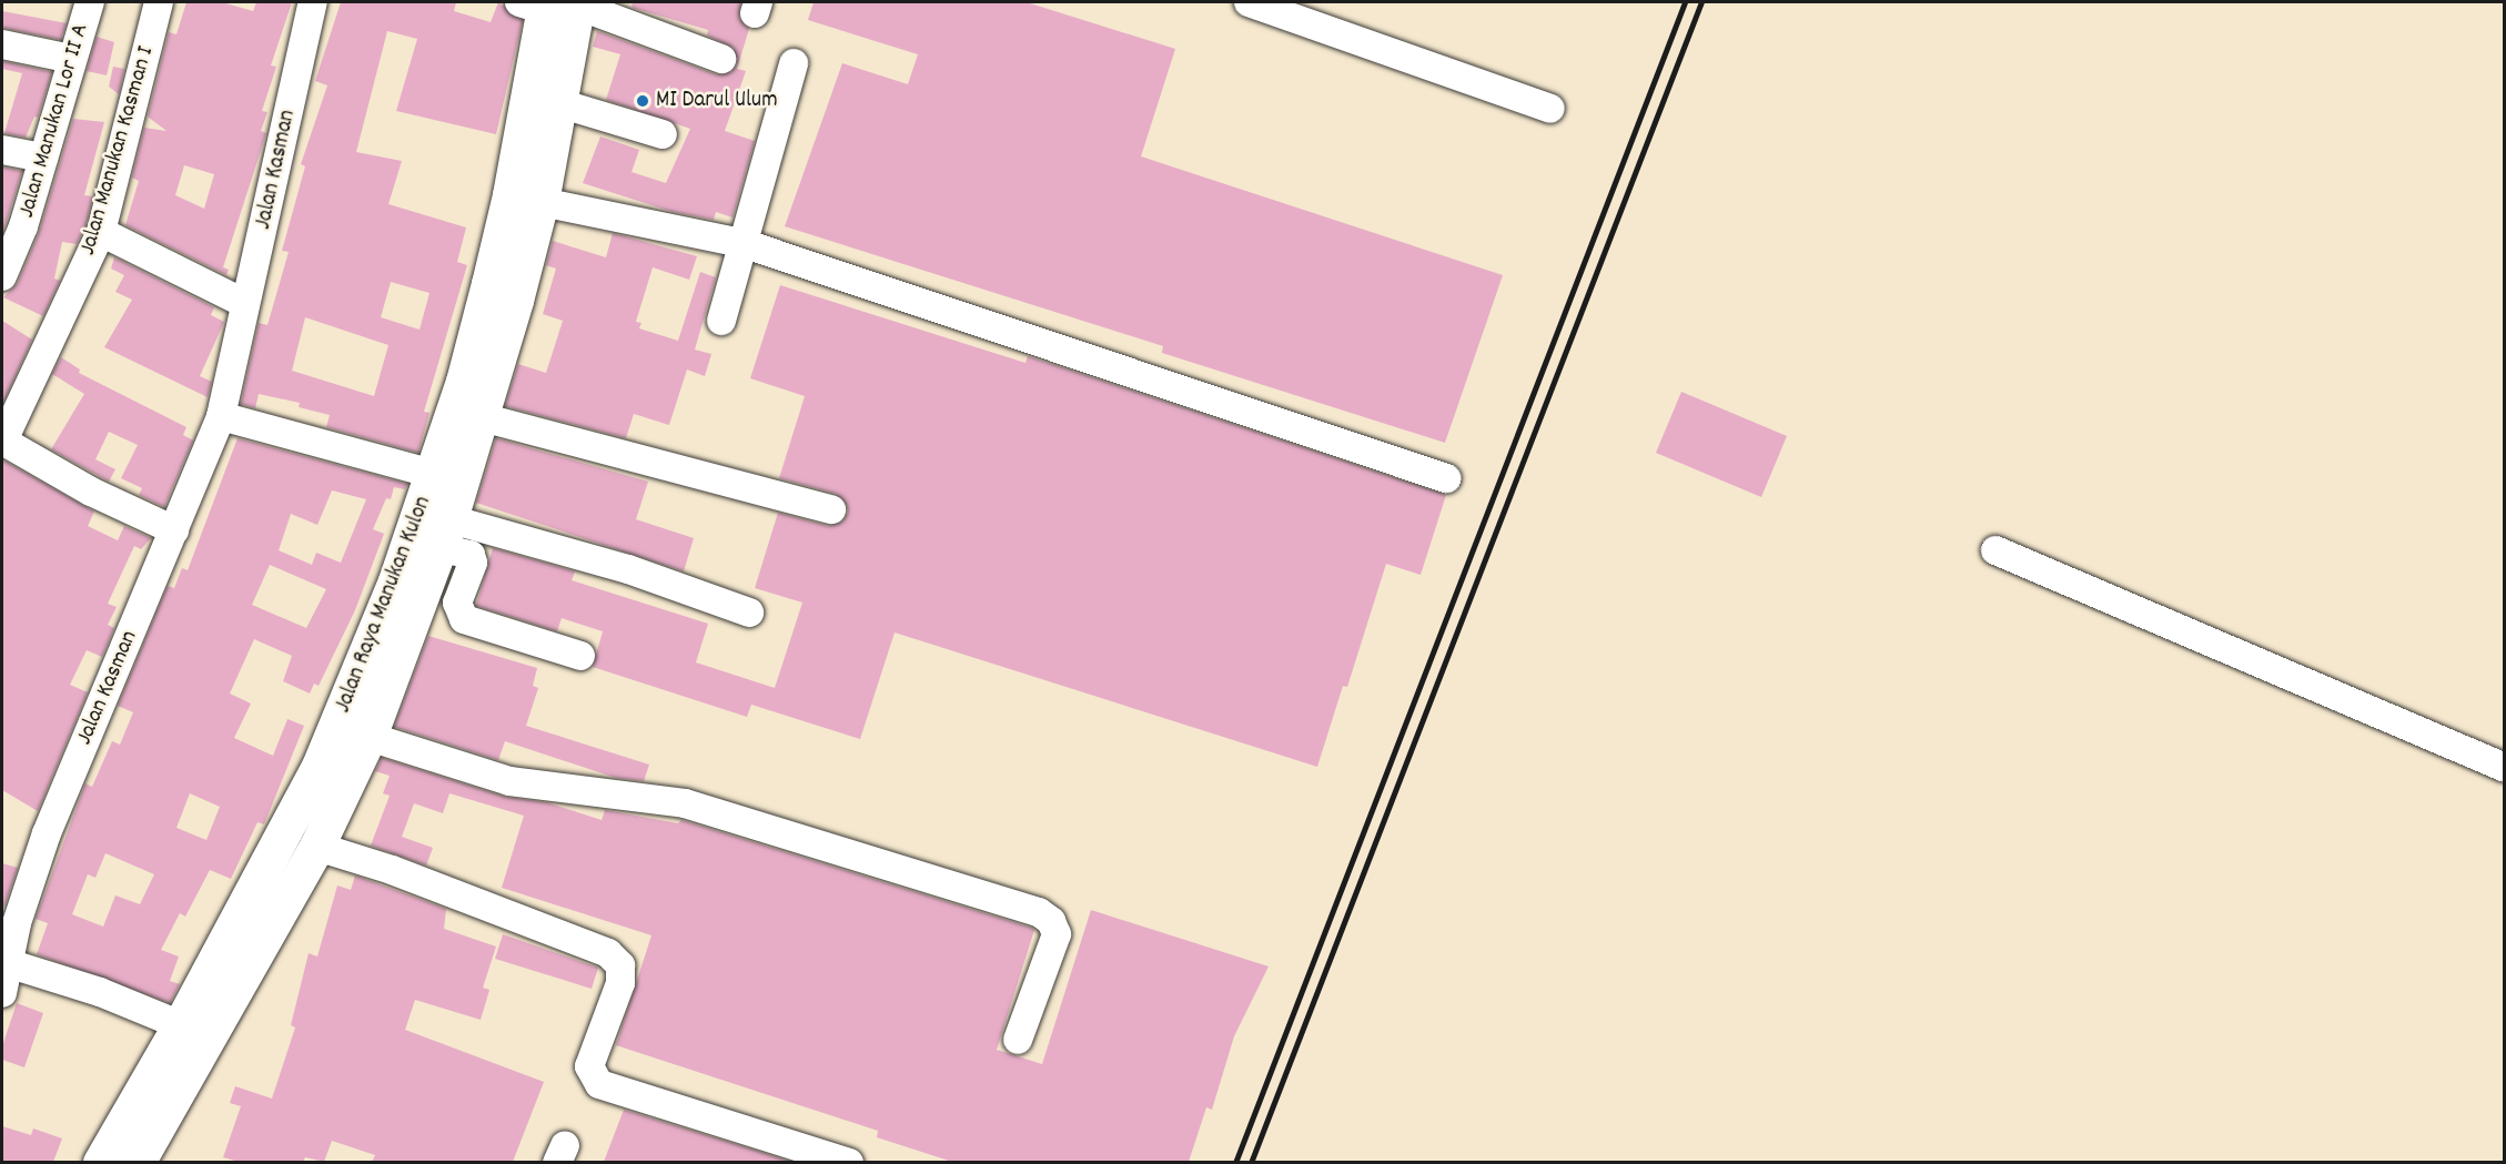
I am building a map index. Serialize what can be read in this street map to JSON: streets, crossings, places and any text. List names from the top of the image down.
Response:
{
  "streets": {
    "main road": ["Jalan Raya Manukan Kulon"],
    "street": ["Jalan Manukan Lor II A", "Jalan Manukan Kasman I", "Jalan Kasman"]
  },
  "places": ["MI Darul Ulum"]
}
